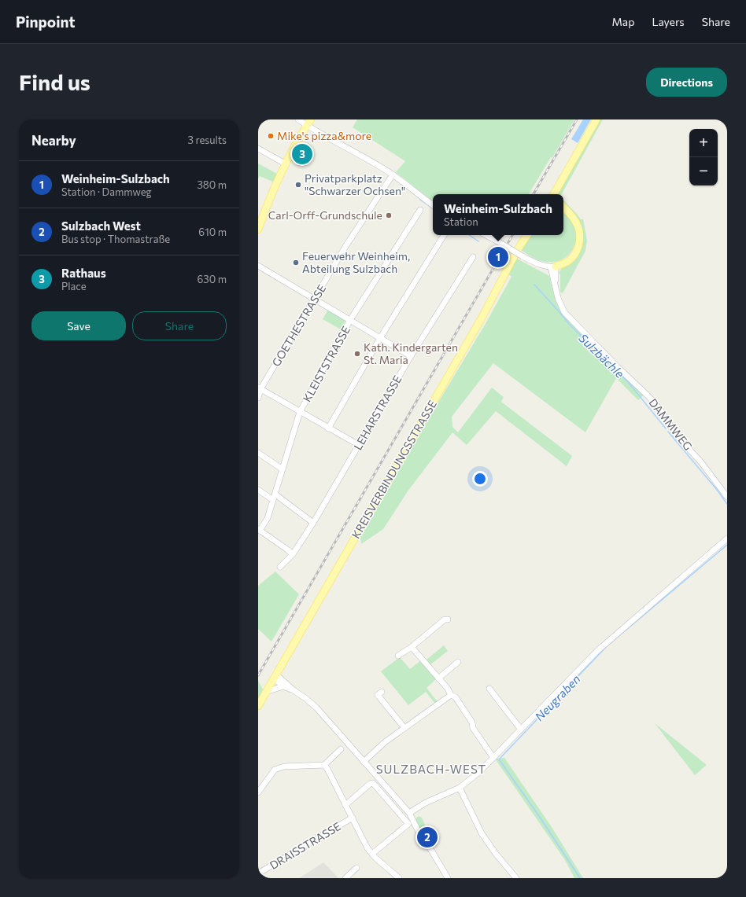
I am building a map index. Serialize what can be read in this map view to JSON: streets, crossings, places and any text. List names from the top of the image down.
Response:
{
  "streets": {
    "main road": ["KREISVERBINDUNGSSTRASSE"],
    "street": [
      "GOETHESTRASSE",
      "KLEISTSTRASSE",
      "LEHARSTRASSE",
      "DAMMWEG",
      "DRAISSTRASSE"
    ]
  },
  "districts": ["SULZBACH-WEST"],
  "water": ["Sulzbächle", "Neugraben"],
  "places": [
    "Mike's pizza&more",
    "Privatparkplatz \"Schwarzer Ochsen\"",
    "Carl-Orff-Grundschule",
    "Feuerwehr Weinheim, Abteilung Sulzbach",
    "Kath. Kindergarten St. Maria"
  ],
  "page": {
    "header": "Pinpoint",
    "nav": ["Map", "Layers", "Share"],
    "buttons": [
      "Directions",
      ["Save", "Share"]
    ],
    "title": "Find us",
    "heading": ["Nearby", "3 results"],
    "map_buttons": ["+", "−"],
    "pins": ["3", "1", "2"],
    "list": [
      {
        "mark": "1",
        "name": "Weinheim-Sulzbach",
        "note": "Station · Dammweg",
        "value": "380 m"
      },
      {
        "mark": "2",
        "name": "Sulzbach West",
        "note": "Bus stop · Thomastraße",
        "value": "610 m"
      },
      {
        "mark": "3",
        "name": "Rathaus",
        "note": "Place",
        "value": "630 m"
      }
    ],
    "popup": ["Weinheim-Sulzbach", "Station"]
  }
}
